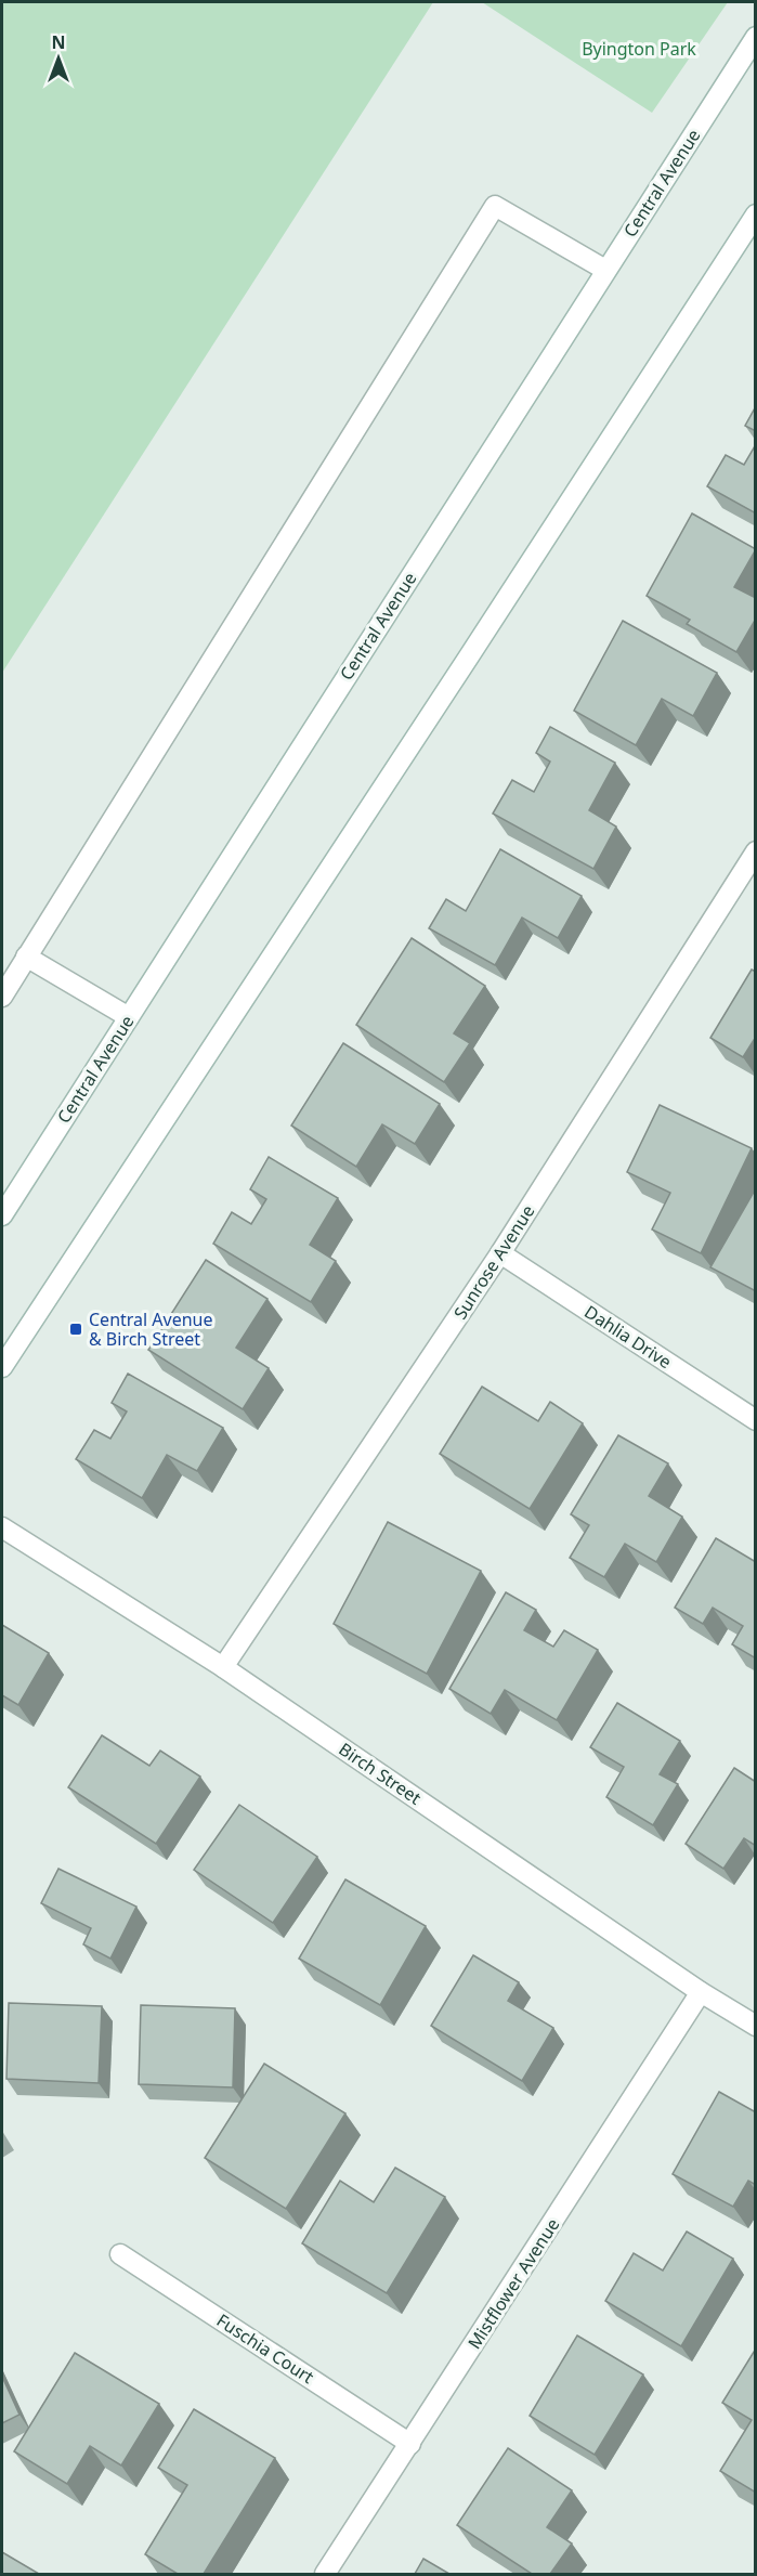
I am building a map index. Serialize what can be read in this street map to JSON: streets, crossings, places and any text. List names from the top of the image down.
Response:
{
  "streets": {
    "street": [
      "Central Avenue",
      "Sunrose Avenue",
      "Dahlia Drive",
      "Birch Street",
      "Mistflower Avenue",
      "Fuschia Court"
    ]
  },
  "crossings": [
    ["Sunrose Avenue", "Dahlia Drive"],
    ["Sunrose Avenue", "Birch Street"],
    ["Birch Street", "Mistflower Avenue"],
    ["Mistflower Avenue", "Fuschia Court"]
  ],
  "parks": ["Byington Park"],
  "places": {
    "transit": ["Central Avenue & Birch Street"]
  },
  "north": "top"
}
